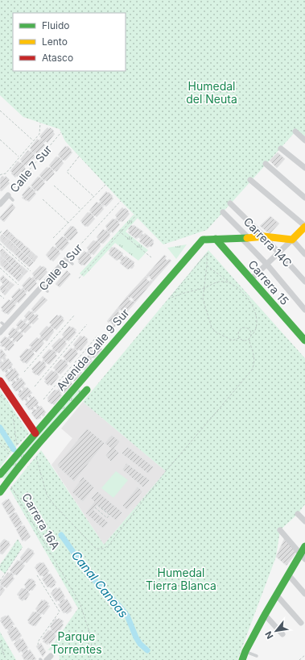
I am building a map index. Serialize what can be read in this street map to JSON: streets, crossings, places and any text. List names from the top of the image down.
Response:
{
  "streets": {
    "street": [
      "Calle 7 Sur",
      "Carrera 14C",
      "Calle 8 Sur",
      "Carrera 15",
      "Avenida Calle 9 Sur"
    ],
    "path": ["Carrera 16A"]
  },
  "crossings": [
    ["Carrera 15", "Avenida Calle 9 Sur"]
  ],
  "water": ["Canal Canoas"],
  "parks": ["Humedal del Neuta", "Humedal Tierra Blanca", "Parque Torrentes"],
  "legend": ["Fluido", "Lento", "Atasco"],
  "north": "bottom left"
}
